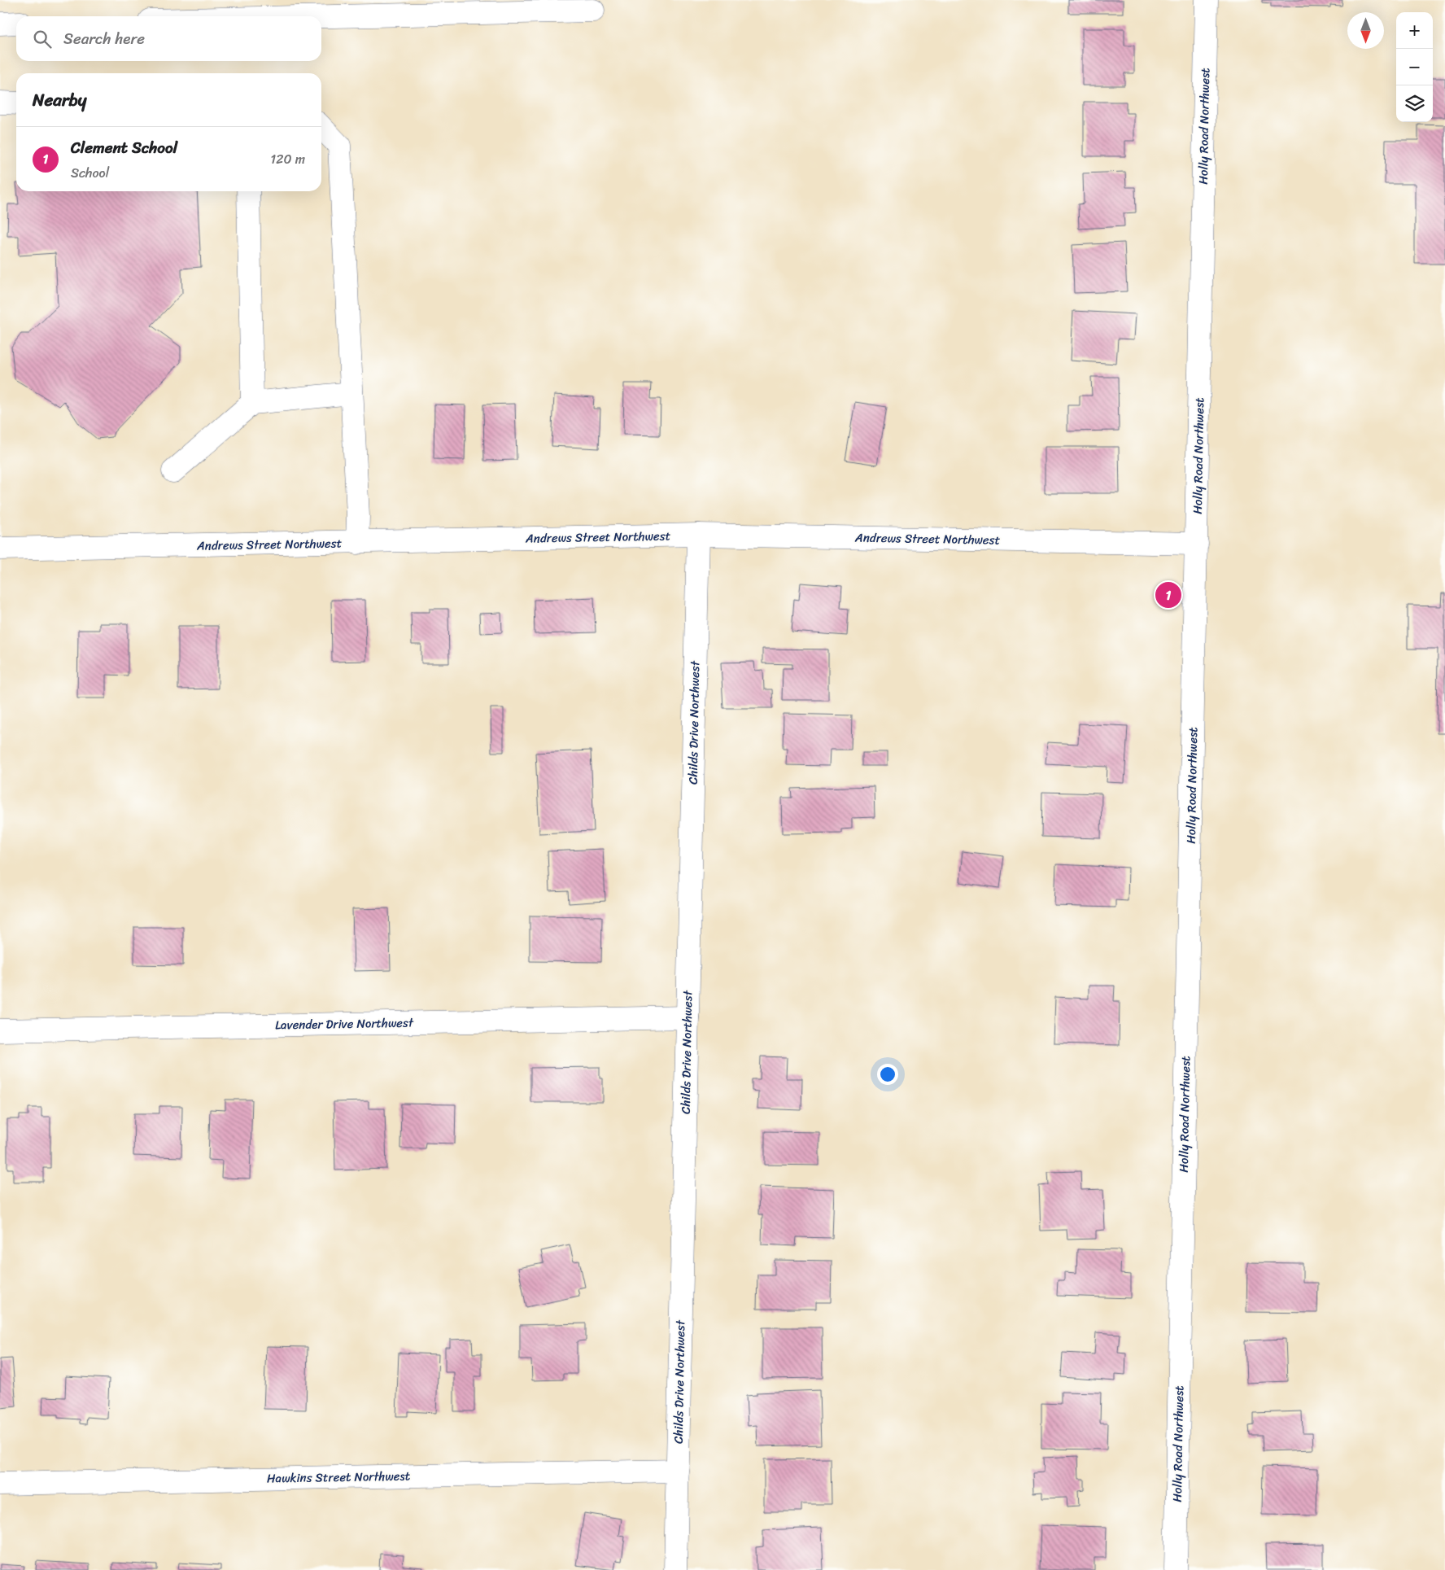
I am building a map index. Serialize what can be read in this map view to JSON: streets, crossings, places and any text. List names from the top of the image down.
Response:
{
  "streets": {
    "street": [
      "Holly Road Northwest",
      "Andrews Street Northwest",
      "Childs Drive Northwest",
      "Lavender Drive Northwest",
      "Hawkins Street Northwest"
    ]
  },
  "crossings": [
    ["Holly Road Northwest", "Andrews Street Northwest"],
    ["Andrews Street Northwest", "Childs Drive Northwest"],
    ["Childs Drive Northwest", "Lavender Drive Northwest"],
    ["Childs Drive Northwest", "Hawkins Street Northwest"]
  ],
  "north": "bottom",
  "page": {
    "map_buttons": ["+", "−"],
    "search": "Search here",
    "heading": "Nearby",
    "list": [
      {
        "mark": "1",
        "name": "Clement School",
        "note": "School",
        "value": "120 m"
      }
    ],
    "pins": "1"
  }
}
